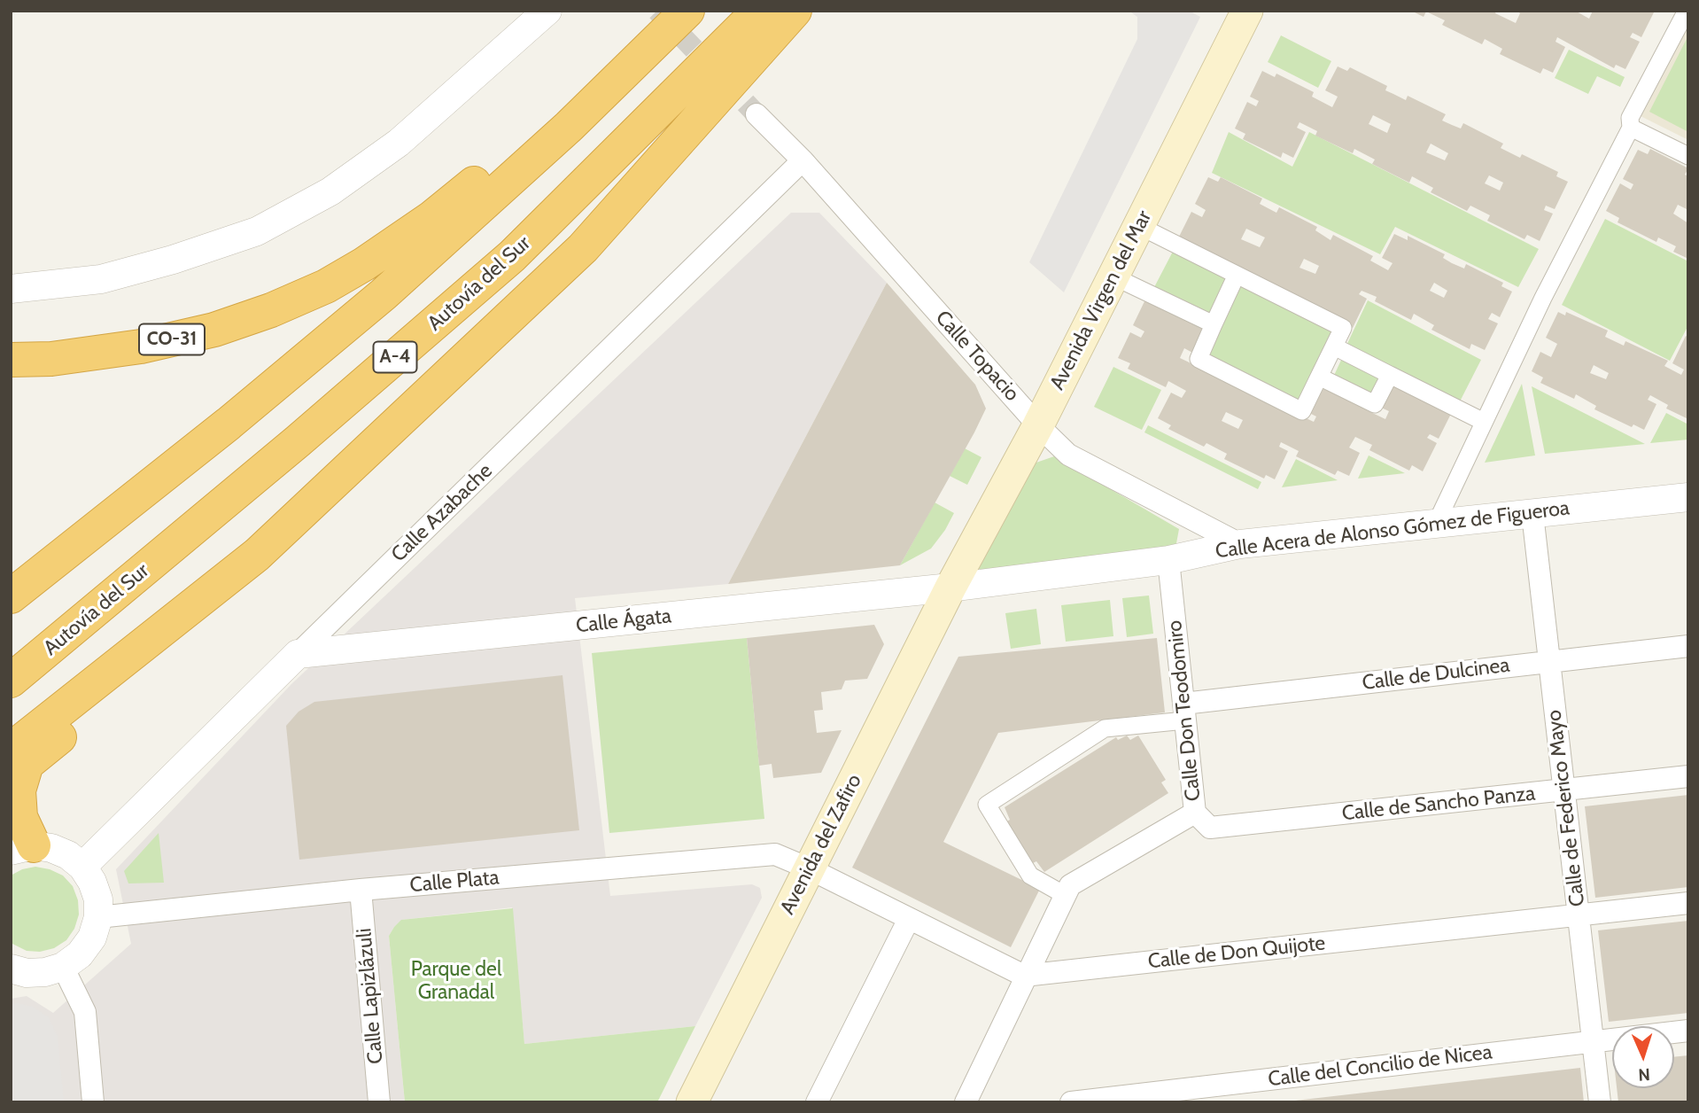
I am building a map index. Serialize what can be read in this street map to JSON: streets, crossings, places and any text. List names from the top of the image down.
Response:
{
  "streets": {
    "highway": ["Autovía del Sur", "CO-31", "A-4"],
    "main road": ["Avenida Virgen del Mar", "Avenida del Zafiro"],
    "street": [
      "Calle Topacio",
      "Calle Azabache",
      "Calle Acera de Alonso Gómez de Figueroa",
      "Calle Ágata",
      "Calle de Dulcinea",
      "Calle Don Teodomiro",
      "Calle de Sancho Panza",
      "Calle de Federico Mayo",
      "Calle Plata",
      "Calle de Don Quijote",
      "Calle Lapizlázuli",
      "Calle del Concilio de Nicea"
    ]
  },
  "crossings": [
    ["Avenida Virgen del Mar", "Calle Topacio"],
    ["Avenida Virgen del Mar", "Calle Acera de Alonso Gómez de Figueroa"],
    ["Avenida Virgen del Mar", "Calle Ágata"],
    ["Avenida Virgen del Mar", "Avenida del Zafiro"],
    ["CO-31", "A-4"],
    ["Calle Topacio", "Calle Azabache"],
    ["Calle Topacio", "Calle Acera de Alonso Gómez de Figueroa"],
    ["Calle Azabache", "Calle Ágata"],
    ["Calle Acera de Alonso Gómez de Figueroa", "Calle Ágata"],
    ["Calle Acera de Alonso Gómez de Figueroa", "Calle Don Teodomiro"],
    ["Calle Acera de Alonso Gómez de Figueroa", "Calle de Federico Mayo"],
    ["Calle Acera de Alonso Gómez de Figueroa", "Avenida del Zafiro"],
    ["Calle Ágata", "Avenida del Zafiro"],
    ["Calle de Dulcinea", "Calle Don Teodomiro"],
    ["Calle de Dulcinea", "Calle de Federico Mayo"],
    ["Calle Don Teodomiro", "Calle de Sancho Panza"],
    ["Calle Don Teodomiro", "Calle de Don Quijote"],
    ["Calle de Sancho Panza", "Calle de Federico Mayo"],
    ["Calle de Federico Mayo", "Calle de Don Quijote"],
    ["Calle de Federico Mayo", "Calle del Concilio de Nicea"],
    ["Avenida del Zafiro", "Calle Plata"],
    ["Calle Plata", "Calle Lapizlázuli"]
  ],
  "parks": ["Parque del Granadal"],
  "north": "bottom"
}
